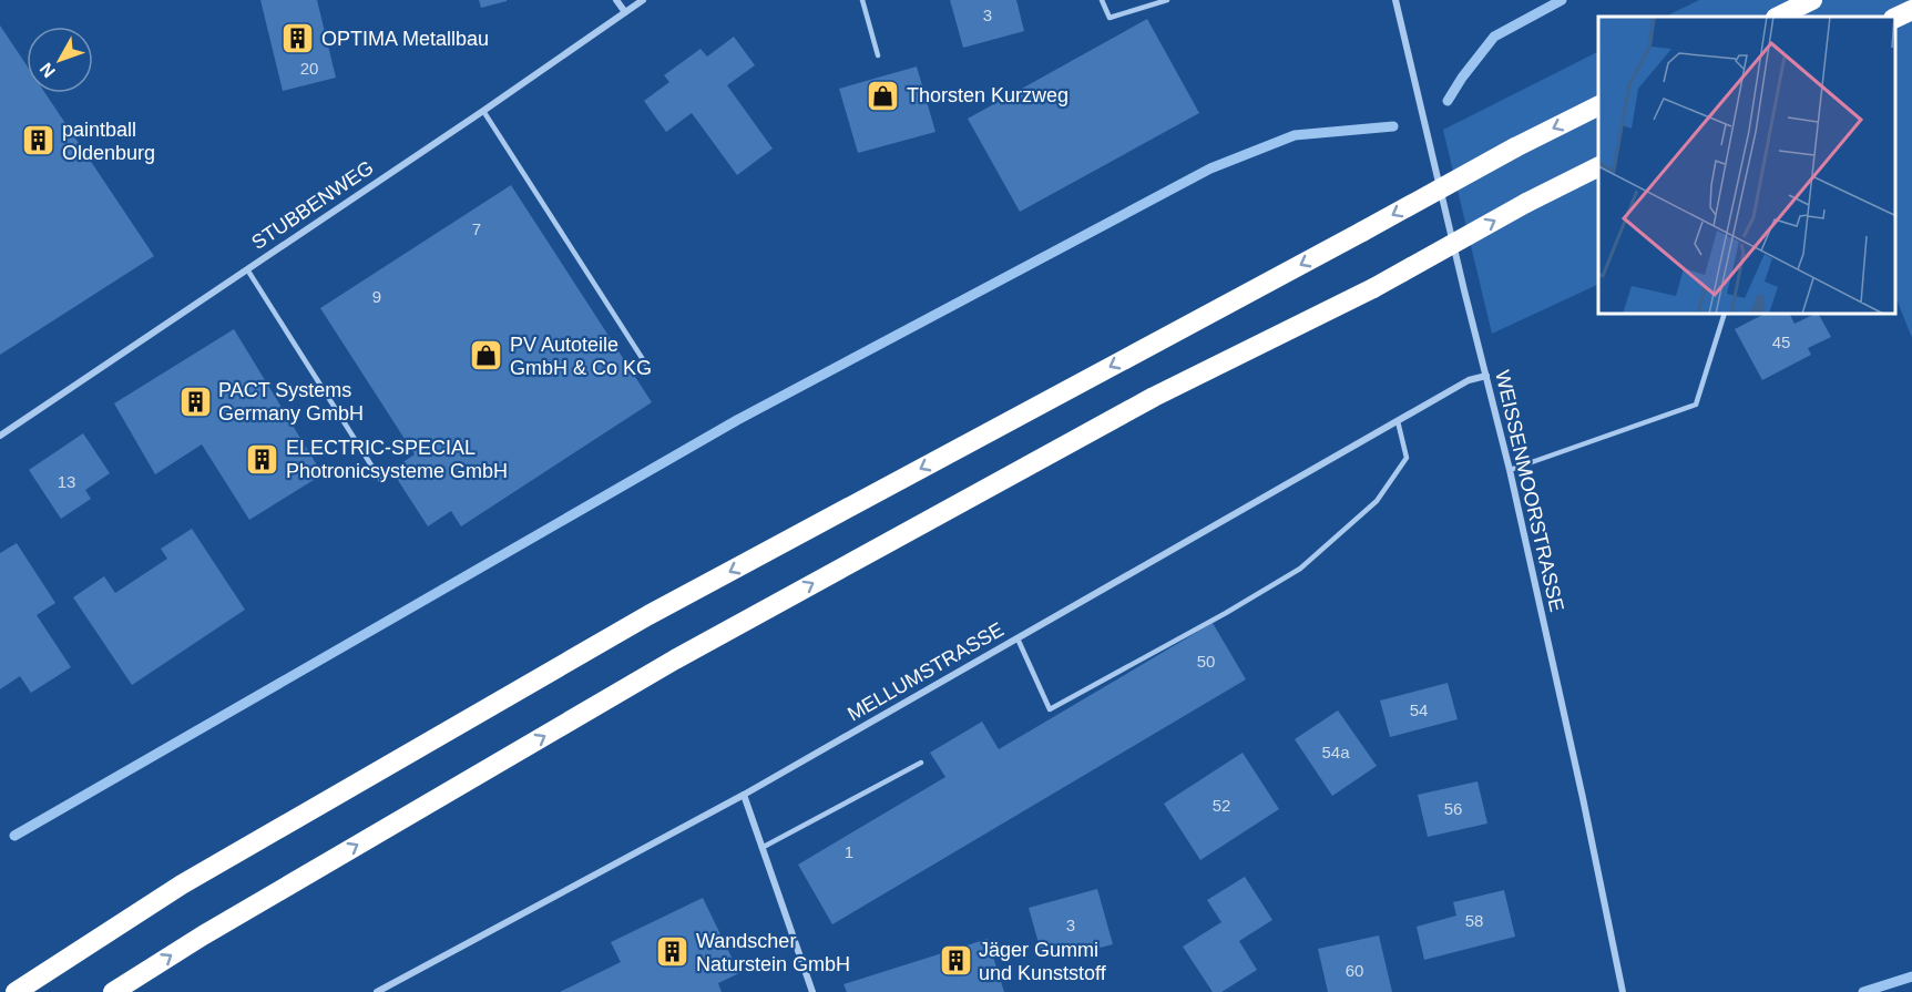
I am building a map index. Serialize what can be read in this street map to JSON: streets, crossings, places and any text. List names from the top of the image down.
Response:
{
  "streets": {
    "street": ["STUBBENWEG", "WEISSENMOORSTRASSE", "MELLUMSTRASSE"]
  },
  "crossings": [
    ["WEISSENMOORSTRASSE", "MELLUMSTRASSE"]
  ],
  "places": {
    "building": [
      "OPTIMA Metallbau",
      "paintball Oldenburg",
      "PACT Systems Germany GmbH",
      "ELECTRIC-SPECIAL Photronicsysteme GmbH",
      "Wandscher Naturstein GmbH",
      "Jäger Gummi und Kunststoff"
    ],
    "shop": ["Thorsten Kurzweg", "PV Autoteile GmbH & Co KG"]
  },
  "house_numbers": [
    "3",
    "20",
    "7",
    "9",
    "45",
    "13",
    "50",
    "54",
    "54a",
    "52",
    "56",
    "1",
    "58",
    "3",
    "60"
  ],
  "north": "bottom left"
}
